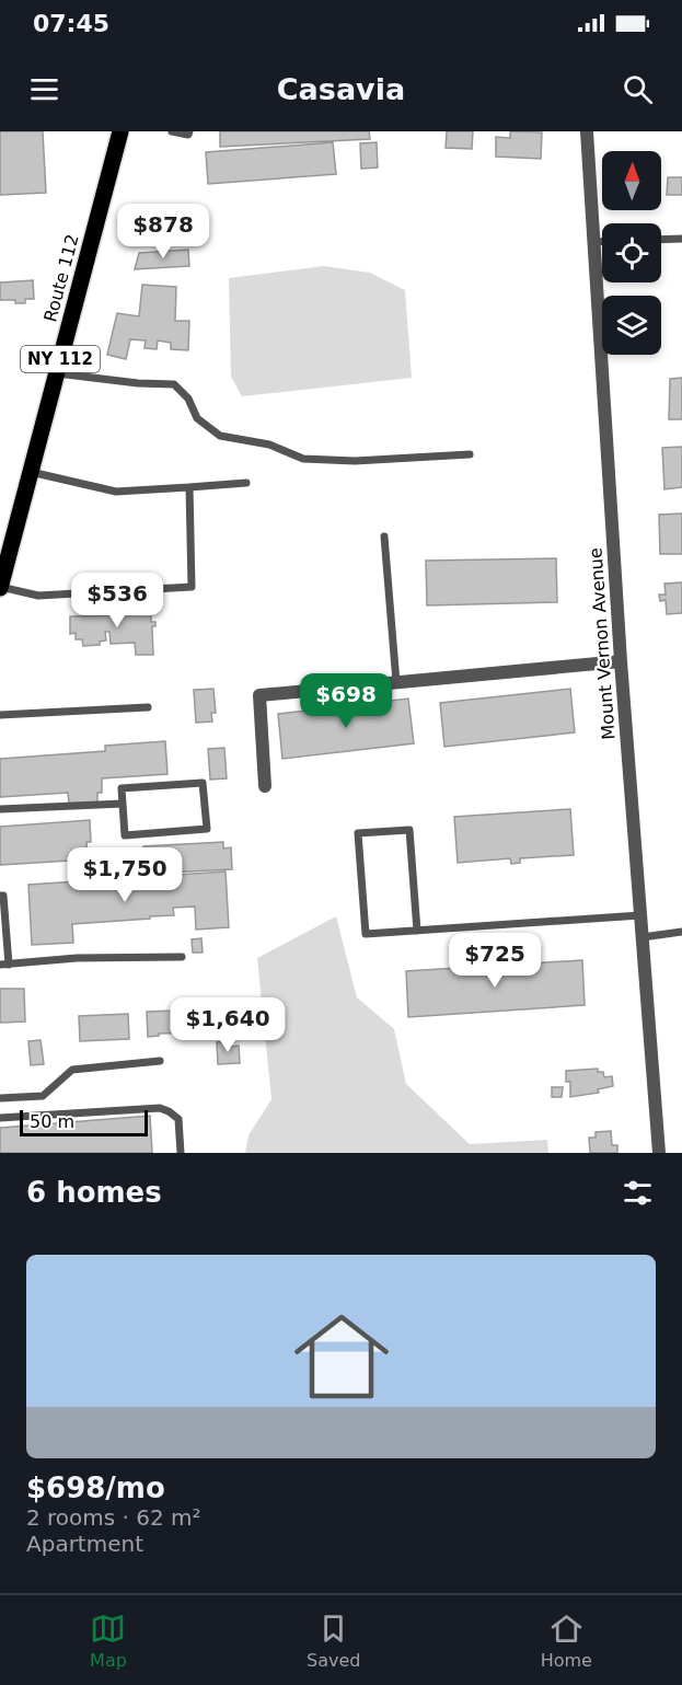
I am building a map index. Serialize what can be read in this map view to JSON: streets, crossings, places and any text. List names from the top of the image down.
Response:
{
  "streets": {
    "main road": ["Route 112", "NY 112"],
    "street": ["Mount Vernon Avenue"]
  },
  "scale_bar": "50 m",
  "north": "top",
  "page": {
    "status": "07:45",
    "header": "Casavia",
    "price": [
      "$878",
      "$536",
      "$698",
      "$1,750",
      "$725",
      "$1,640"
    ],
    "scale": "50 m",
    "heading": "6 homes",
    "list": [
      {
        "name": "$698/mo",
        "note": "2 rooms · 62 m² · Apartment"
      }
    ],
    "tabs": ["Map", "Saved", "Home"]
  }
}
